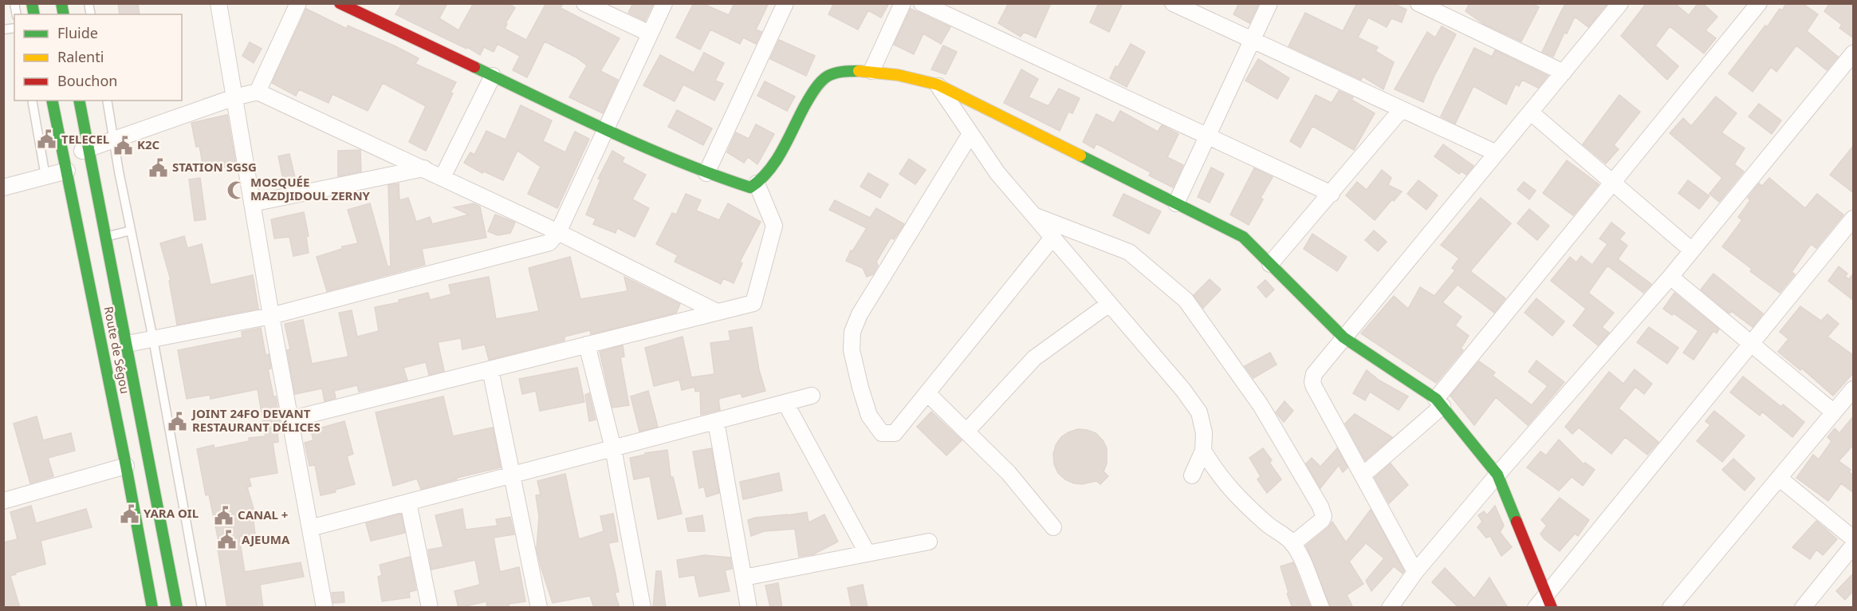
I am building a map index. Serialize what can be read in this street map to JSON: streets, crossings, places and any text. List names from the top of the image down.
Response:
{
  "streets": {
    "main road": ["Route de Ségou"]
  },
  "places": {
    "public building": [
      "TELECEL",
      "K2C",
      "STATION SGSG",
      "JOINT 24FO DEVANT RESTAURANT DÉLICES",
      "YARA OIL",
      "CANAL +",
      "AJEUMA"
    ],
    "mosque": ["MOSQUÉE MAZDJIDOUL ZERNY"]
  },
  "legend": ["Fluide", "Ralenti", "Bouchon"]
}
